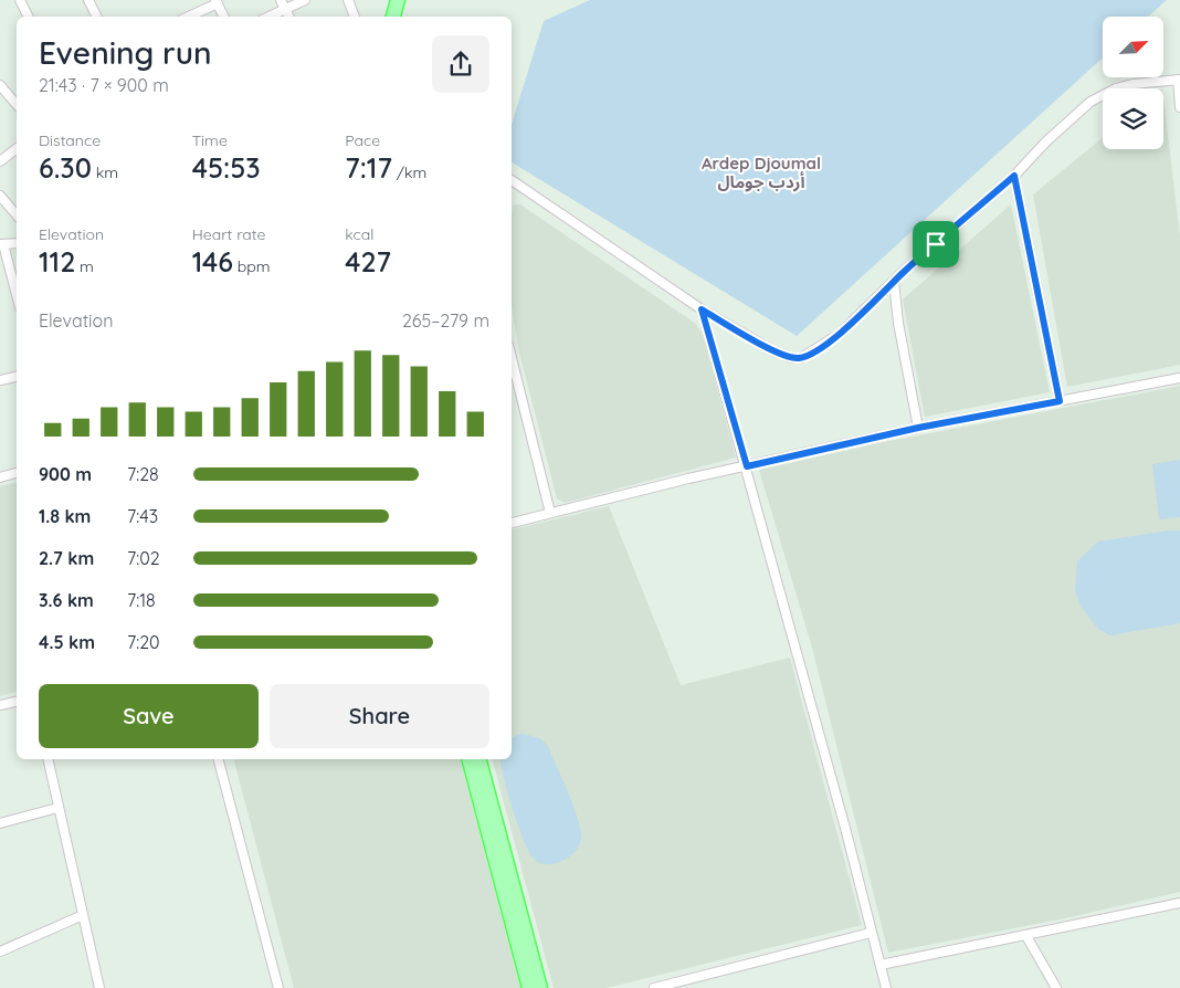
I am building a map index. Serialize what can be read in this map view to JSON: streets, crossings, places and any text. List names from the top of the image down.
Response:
{
  "districts": ["Ardep Djoumal أردب جومال"],
  "north": "top right",
  "page": {
    "heading": ["Evening run", "21:43 · 7 × 900 m"],
    "stats": [
      ["Distance", "6.30 km"],
      ["Time", "45:53"],
      ["Pace", "7:17 /km"],
      ["Elevation", "112 m"],
      ["Heart rate", "146 bpm"],
      ["kcal", "427"]
    ],
    "chart": ["Elevation", "265–279 m"],
    "list": [
      {
        "name": "900 m",
        "note": "7:28"
      },
      {
        "name": "1.8 km",
        "note": "7:43"
      },
      {
        "name": "2.7 km",
        "note": "7:02"
      },
      {
        "name": "3.6 km",
        "note": "7:18"
      },
      {
        "name": "4.5 km",
        "note": "7:20"
      }
    ],
    "buttons": ["Save", "Share"]
  }
}
